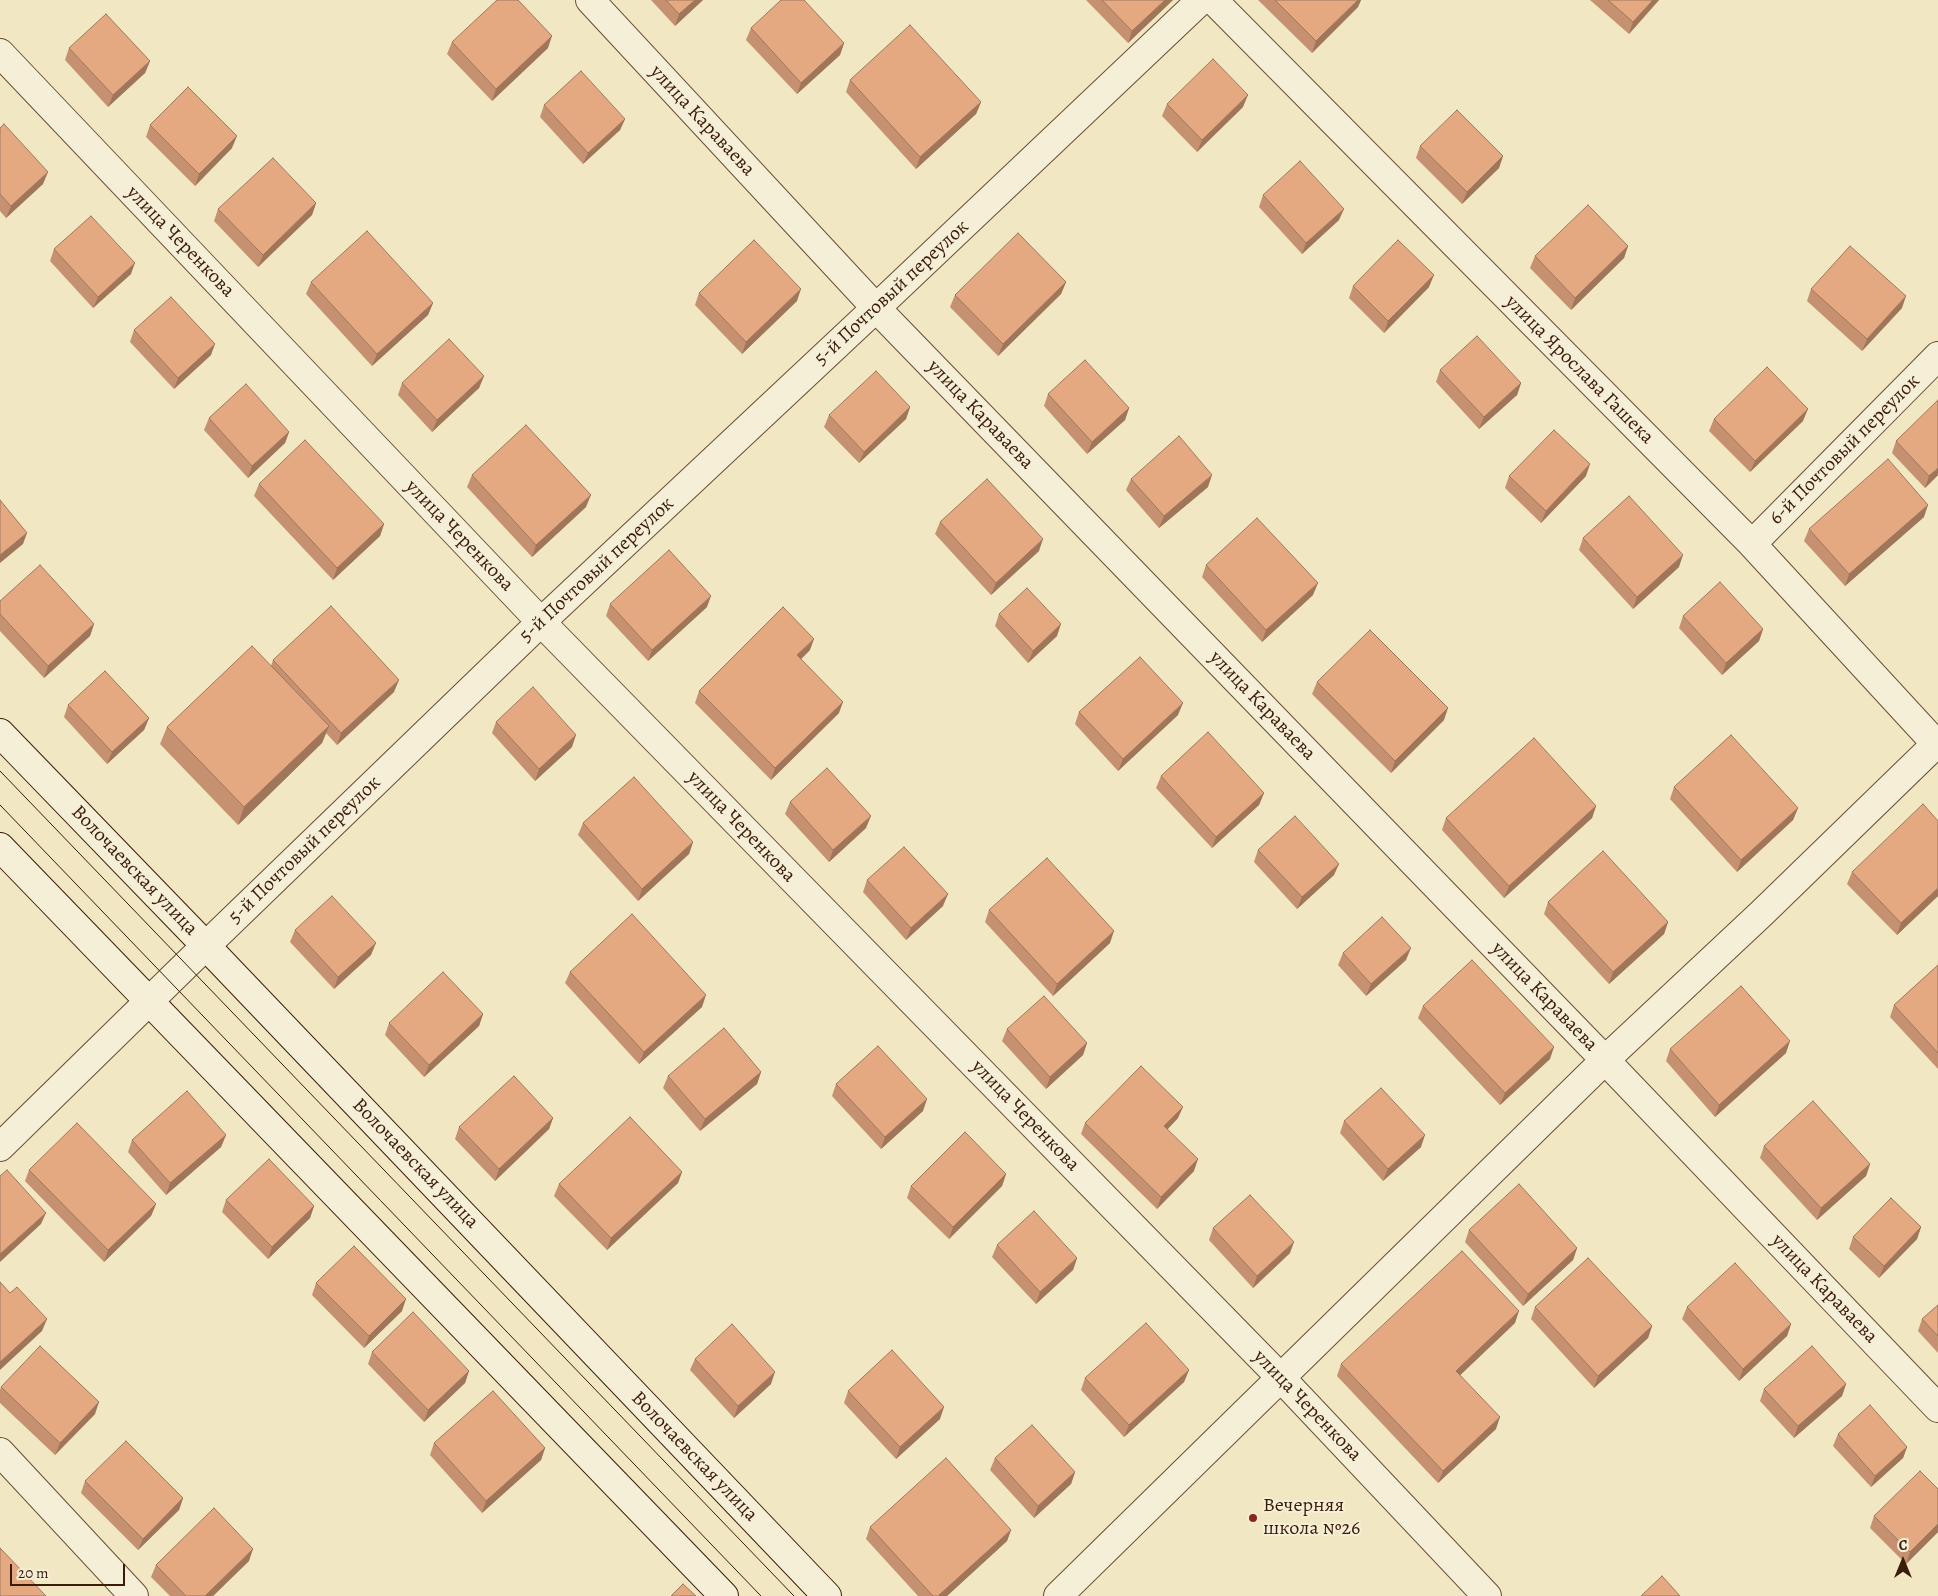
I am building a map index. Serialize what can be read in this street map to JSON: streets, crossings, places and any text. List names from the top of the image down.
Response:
{
  "streets": {
    "street": [
      "улица Караваева",
      "улица Черенкова",
      "5-й Почтовый переулок",
      "улица Ярослава Гашека",
      "6-й Почтовый переулок",
      "Волочаевская улица"
    ]
  },
  "crossings": [
    ["улица Караваева", "5-й Почтовый переулок"],
    ["улица Черенкова", "5-й Почтовый переулок"],
    ["5-й Почтовый переулок", "Волочаевская улица"],
    ["улица Ярослава Гашека", "6-й Почтовый переулок"]
  ],
  "places": ["Вечерняя школа №26"],
  "scale_bar": "20 m",
  "north": "top"
}
